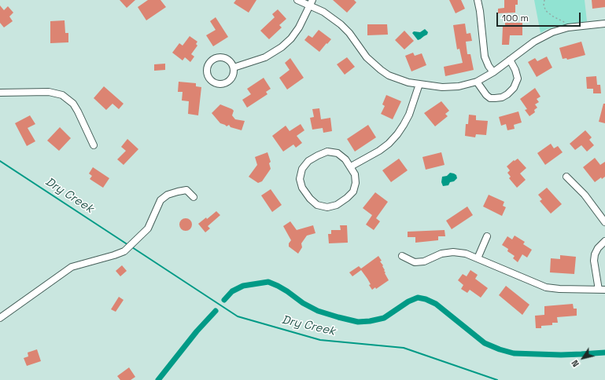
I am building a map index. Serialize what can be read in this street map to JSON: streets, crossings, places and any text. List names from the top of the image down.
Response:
{
  "water": ["Dry Creek"],
  "scale_bar": "100 m",
  "north": "bottom left"
}
